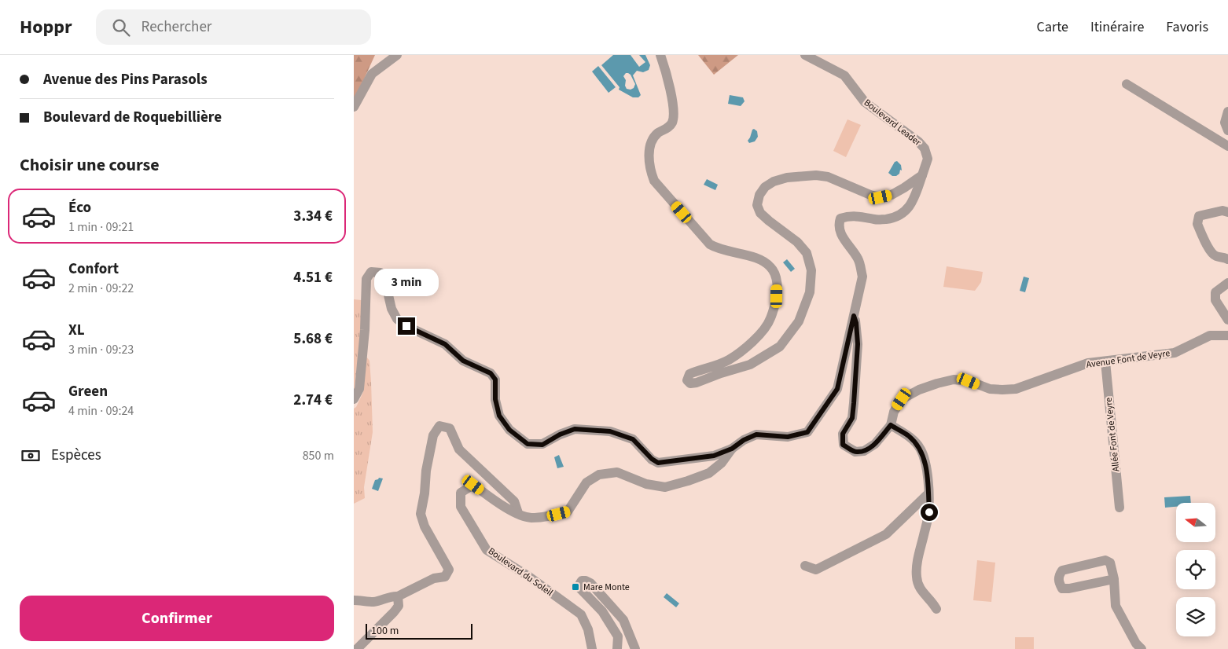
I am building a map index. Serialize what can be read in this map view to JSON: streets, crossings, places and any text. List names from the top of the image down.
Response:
{
  "streets": {
    "street": [
      "Boulevard Leader",
      "Avenue Font de Veyre",
      "Allée Font de Veyre",
      "Boulevard du Soleil"
    ]
  },
  "crossings": [
    ["Boulevard Leader", "Boulevard du Soleil"],
    ["Avenue Font de Veyre", "Allée Font de Veyre"],
    ["Avenue Font de Veyre", "Boulevard du Soleil"]
  ],
  "places": {
    "transit": ["Mare Monte"]
  },
  "scale_bar": "100 m",
  "north": "left",
  "page": {
    "header": "Hoppr",
    "search": "Rechercher",
    "nav": ["Carte", "Itinéraire", "Favoris"],
    "banner": ["Avenue des Pins Parasols", "Boulevard de Roquebillière"],
    "heading": "Choisir une course",
    "list": [
      {
        "name": "Éco",
        "note": "1 min · 09:21",
        "value": "3.34 €"
      },
      {
        "name": "Confort",
        "note": "2 min · 09:22",
        "value": "4.51 €"
      },
      {
        "name": "XL",
        "note": "3 min · 09:23",
        "value": "5.68 €"
      },
      {
        "name": "Green",
        "note": "4 min · 09:24",
        "value": "2.74 €"
      }
    ],
    "bubble": "3 min",
    "pay": ["Espèces", "850 m"],
    "buttons": "Confirmer",
    "scale": "100 m"
  }
}
